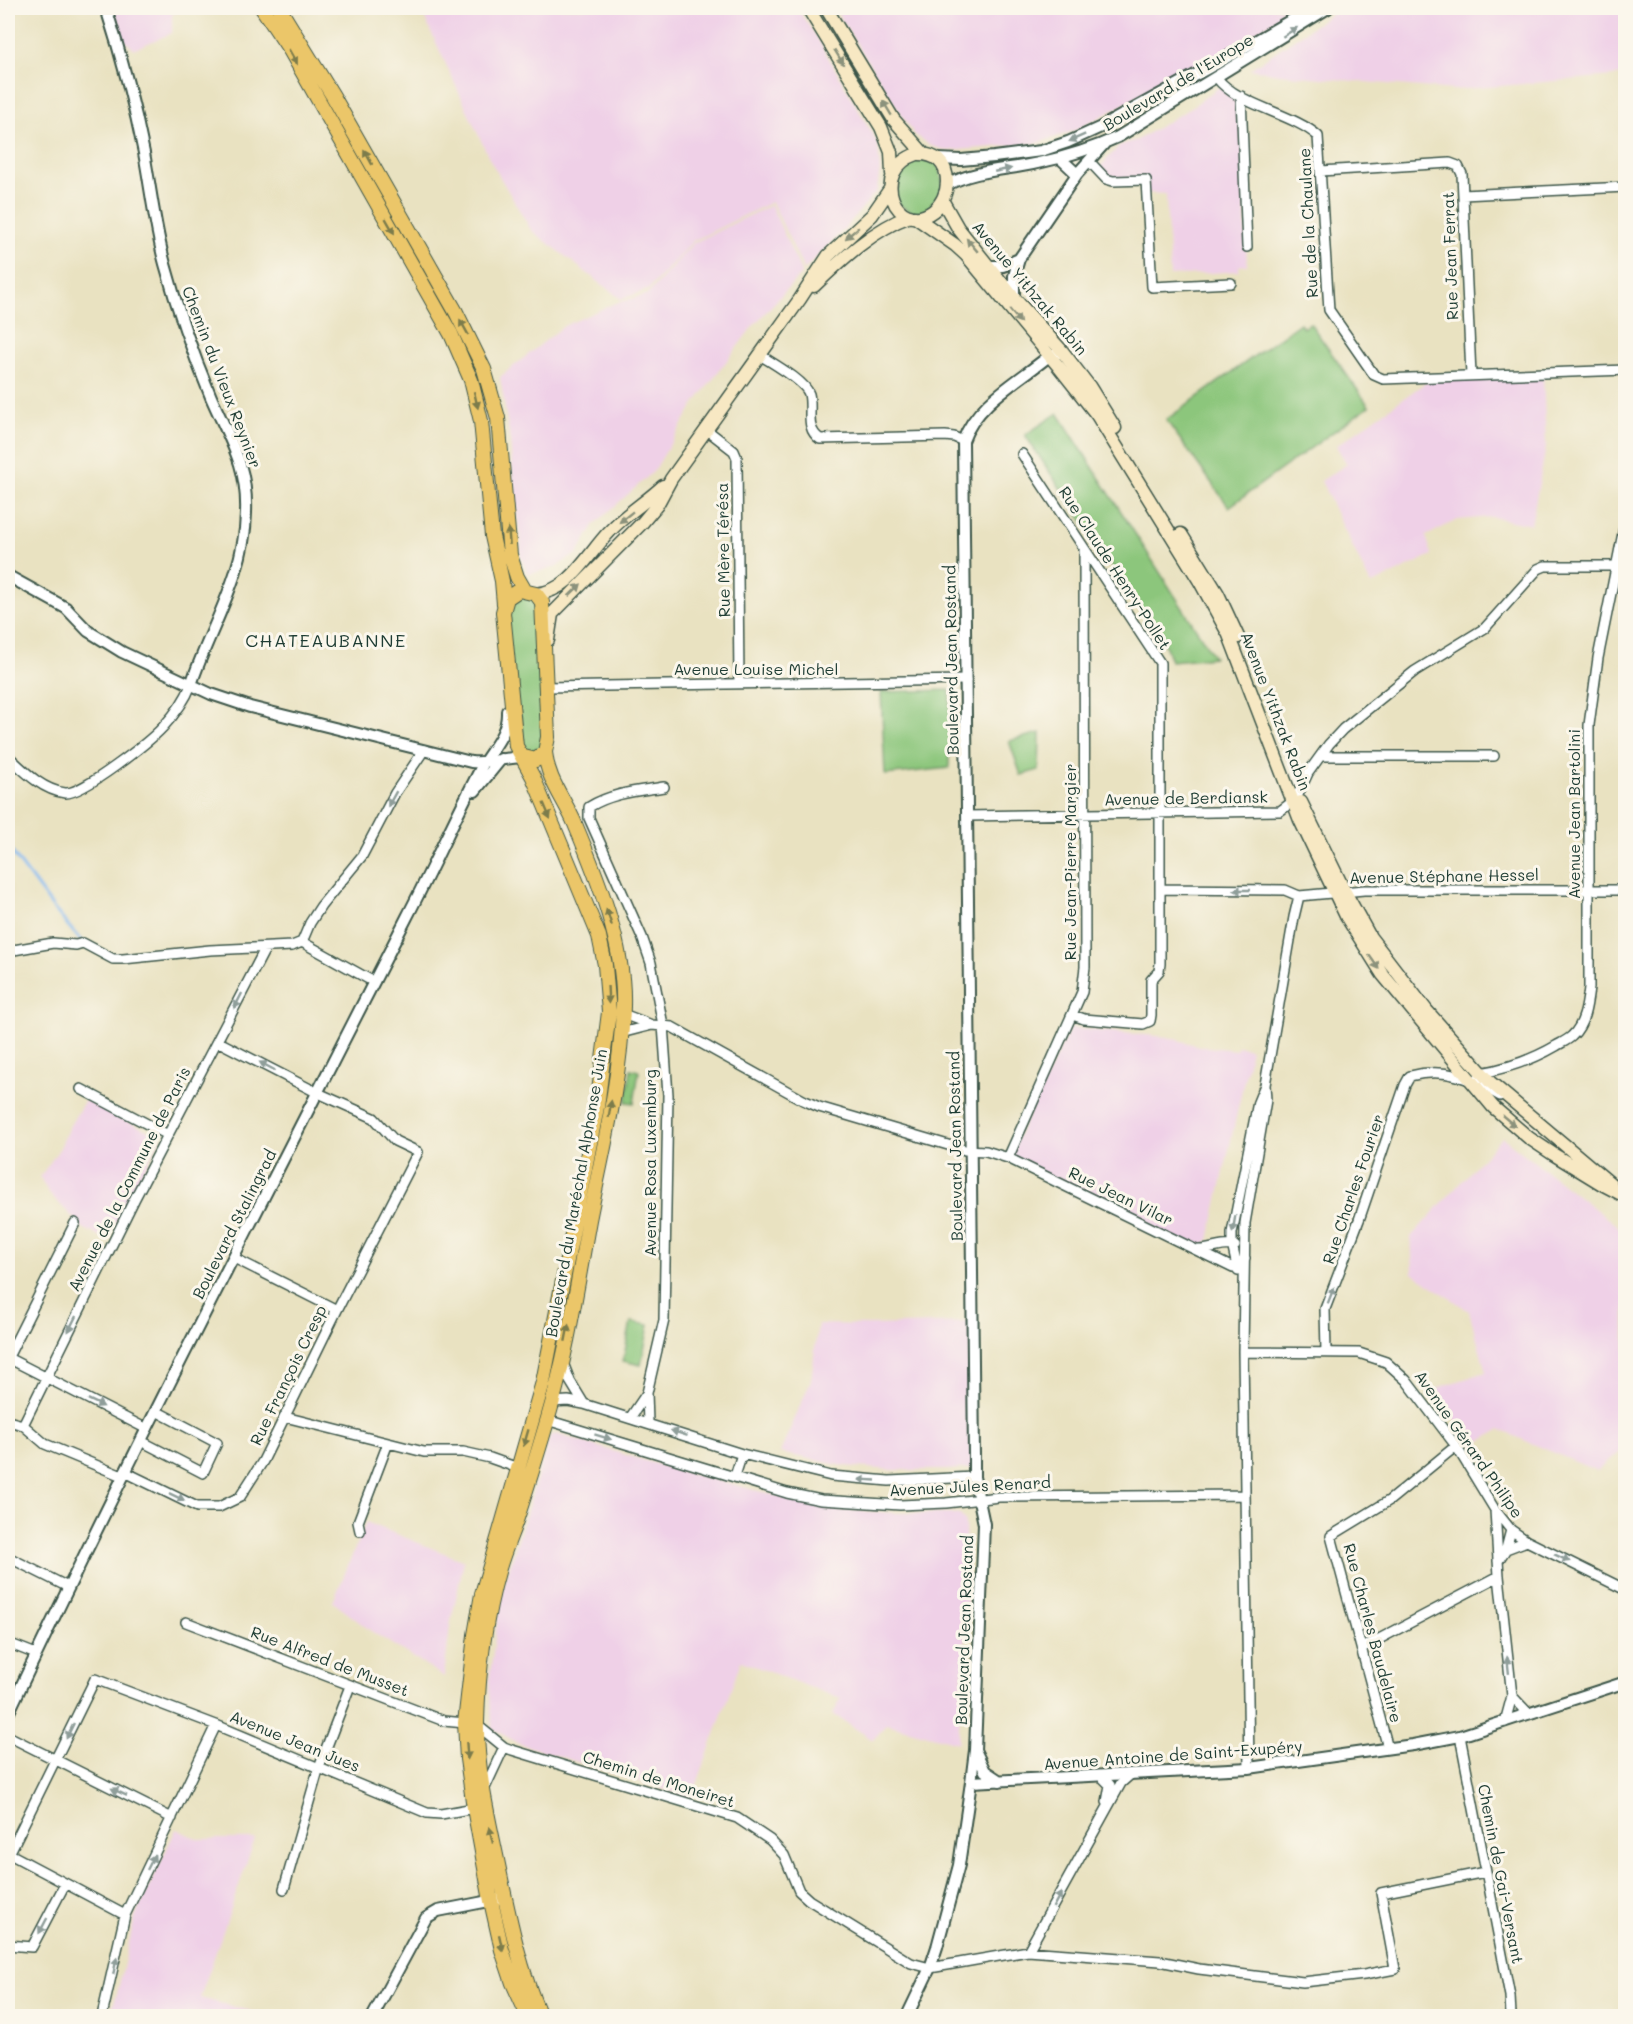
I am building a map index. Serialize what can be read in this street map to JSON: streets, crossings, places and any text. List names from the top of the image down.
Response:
{
  "streets": {
    "main road": ["Avenue Yithzak Rabin", "Boulevard du Maréchal Alphonse Juin"],
    "street": [
      "Boulevard de l'Europe",
      "Rue de la Chaulane",
      "Rue Jean Ferrat",
      "Chemin du Vieux Reynier",
      "Rue Mère Térésa",
      "Rue Claude Henry-Pollet",
      "Boulevard Jean Rostand",
      "Avenue Louise Michel",
      "Avenue de Berdiansk",
      "Avenue Jean Bartolini",
      "Rue Jean-Pierre Margier",
      "Avenue Stéphane Hessel",
      "Avenue Rosa Luxemburg",
      "Avenue de la Commune de Paris",
      "Rue Charles Fourier",
      "Rue Jean Vilar",
      "Boulevard Stalingrad",
      "Rue François Cresp",
      "Avenue Gérard Philipe",
      "Avenue Jules Renard",
      "Rue Charles Baudelaire",
      "Rue Alfred de Musset",
      "Avenue Jean Jues",
      "Avenue Antoine de Saint-Exupéry",
      "Chemin de Moneiret",
      "Chemin de Gai-Versant"
    ]
  },
  "crossings": [
    ["Boulevard de l'Europe", "Rue de la Chaulane"],
    ["Boulevard de l'Europe", "Avenue Yithzak Rabin"],
    ["Rue de la Chaulane", "Rue Jean Ferrat"],
    ["Avenue Yithzak Rabin", "Boulevard Jean Rostand"],
    ["Avenue Yithzak Rabin", "Avenue de Berdiansk"],
    ["Avenue Yithzak Rabin", "Avenue Jean Bartolini"],
    ["Avenue Yithzak Rabin", "Avenue Stéphane Hessel"],
    ["Avenue Yithzak Rabin", "Rue Charles Fourier"],
    ["Rue Mère Térésa", "Avenue Louise Michel"],
    ["Rue Claude Henry-Pollet", "Avenue de Berdiansk"],
    ["Rue Claude Henry-Pollet", "Rue Jean-Pierre Margier"],
    ["Rue Claude Henry-Pollet", "Avenue Stéphane Hessel"],
    ["Boulevard Jean Rostand", "Avenue Louise Michel"],
    ["Boulevard Jean Rostand", "Avenue de Berdiansk"],
    ["Boulevard Jean Rostand", "Rue Jean Vilar"],
    ["Boulevard Jean Rostand", "Avenue Jules Renard"],
    ["Boulevard Jean Rostand", "Avenue Antoine de Saint-Exupéry"],
    ["Boulevard Jean Rostand", "Chemin de Moneiret"],
    ["Avenue Louise Michel", "Boulevard du Maréchal Alphonse Juin"],
    ["Avenue de Berdiansk", "Rue Jean-Pierre Margier"],
    ["Avenue Jean Bartolini", "Avenue Stéphane Hessel"],
    ["Avenue Jean Bartolini", "Rue Charles Fourier"],
    ["Rue Jean-Pierre Margier", "Rue Jean Vilar"],
    ["Avenue Rosa Luxemburg", "Rue Jean Vilar"],
    ["Avenue Rosa Luxemburg", "Avenue Jules Renard"],
    ["Avenue de la Commune de Paris", "Rue François Cresp"],
    ["Rue Charles Fourier", "Avenue Gérard Philipe"],
    ["Boulevard du Maréchal Alphonse Juin", "Boulevard Stalingrad"],
    ["Boulevard du Maréchal Alphonse Juin", "Avenue Jules Renard"],
    ["Boulevard du Maréchal Alphonse Juin", "Rue Alfred de Musset"],
    ["Boulevard du Maréchal Alphonse Juin", "Avenue Jean Jues"],
    ["Boulevard du Maréchal Alphonse Juin", "Chemin de Moneiret"],
    ["Boulevard Stalingrad", "Rue François Cresp"],
    ["Avenue Gérard Philipe", "Rue Charles Baudelaire"],
    ["Rue Charles Baudelaire", "Avenue Antoine de Saint-Exupéry"],
    ["Rue Alfred de Musset", "Chemin de Moneiret"],
    ["Avenue Antoine de Saint-Exupéry", "Chemin de Gai-Versant"]
  ],
  "one_way": ["Rue Charles Fourier"],
  "districts": ["CHATEAUBANNE"]
}
